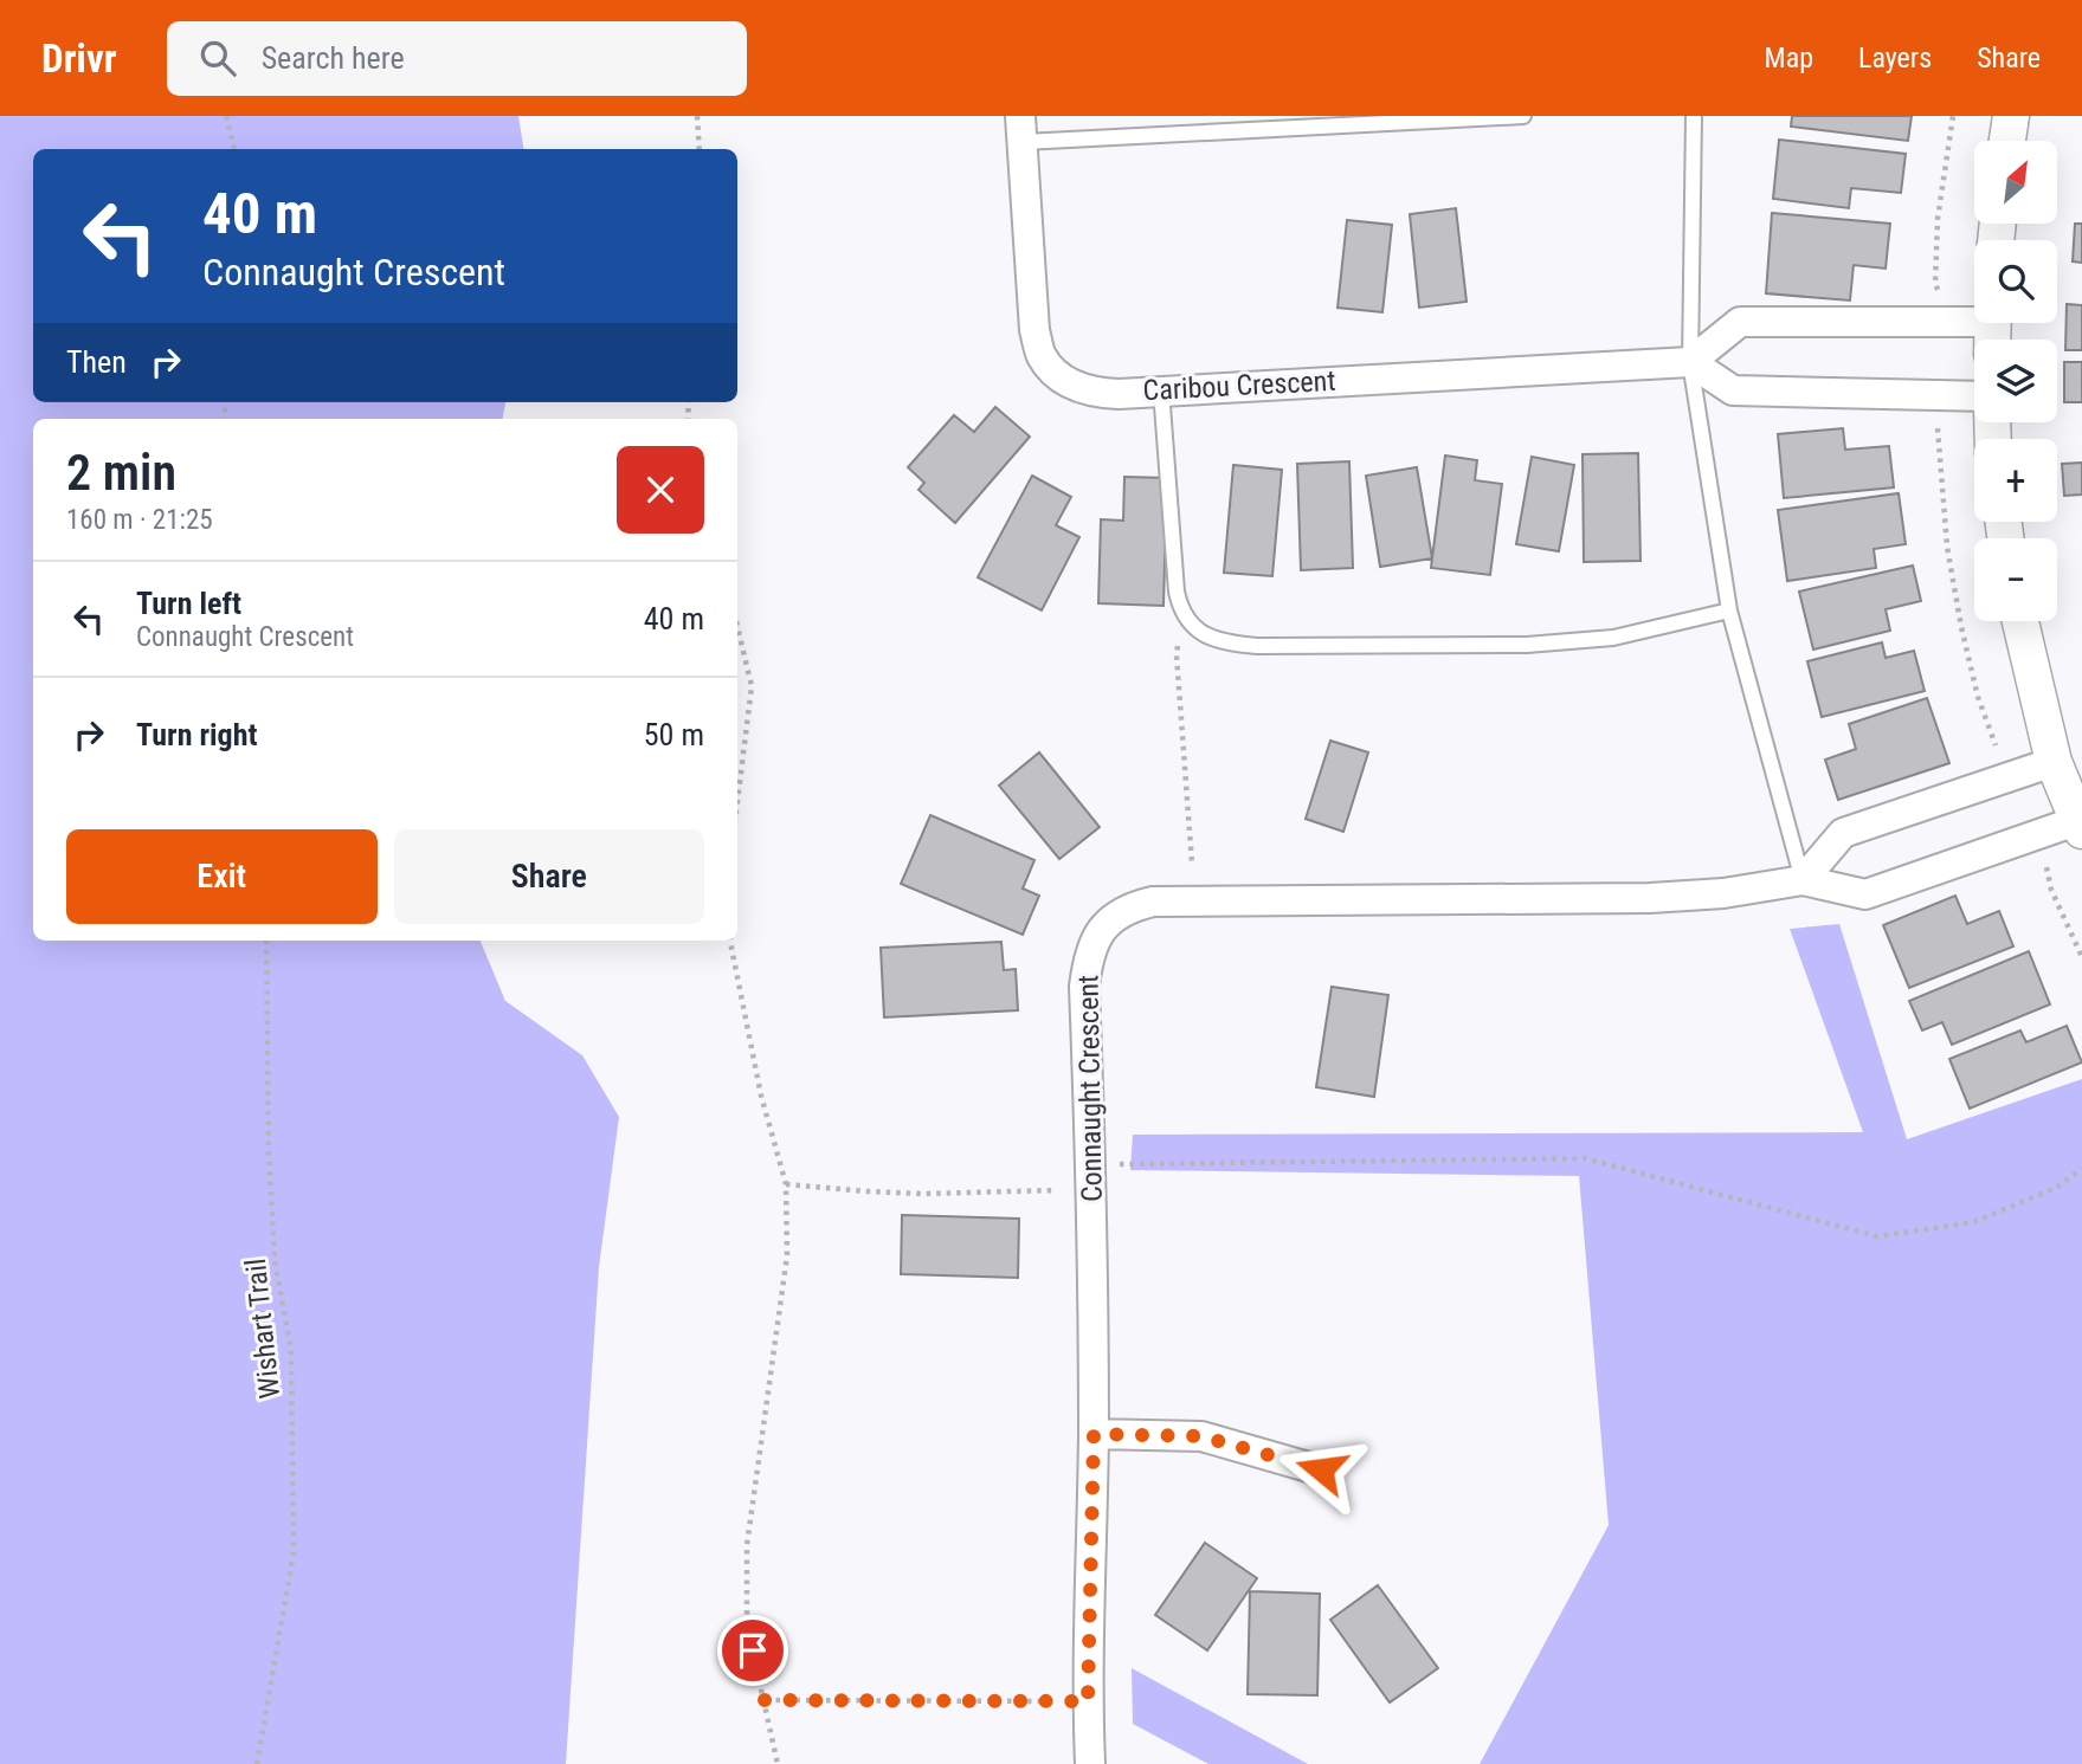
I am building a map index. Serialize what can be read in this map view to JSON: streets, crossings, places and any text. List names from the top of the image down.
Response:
{
  "streets": {
    "street": ["Caribou Crescent", "Connaught Crescent"],
    "path": ["Wishart Trail"]
  },
  "north": "top right",
  "page": {
    "header": "Drivr",
    "search": "Search here",
    "nav": ["Map", "Layers", "Share"],
    "map_buttons": ["+", "−"],
    "turn": ["40 m", "Connaught Crescent"],
    "then": "Then",
    "heading": ["2 min", "160 m · 21:25"],
    "list": [
      {
        "name": "Turn left",
        "note": "Connaught Crescent",
        "value": "40 m"
      },
      {
        "name": "Turn right",
        "value": "50 m"
      }
    ],
    "buttons": ["Exit", "Share"]
  }
}
